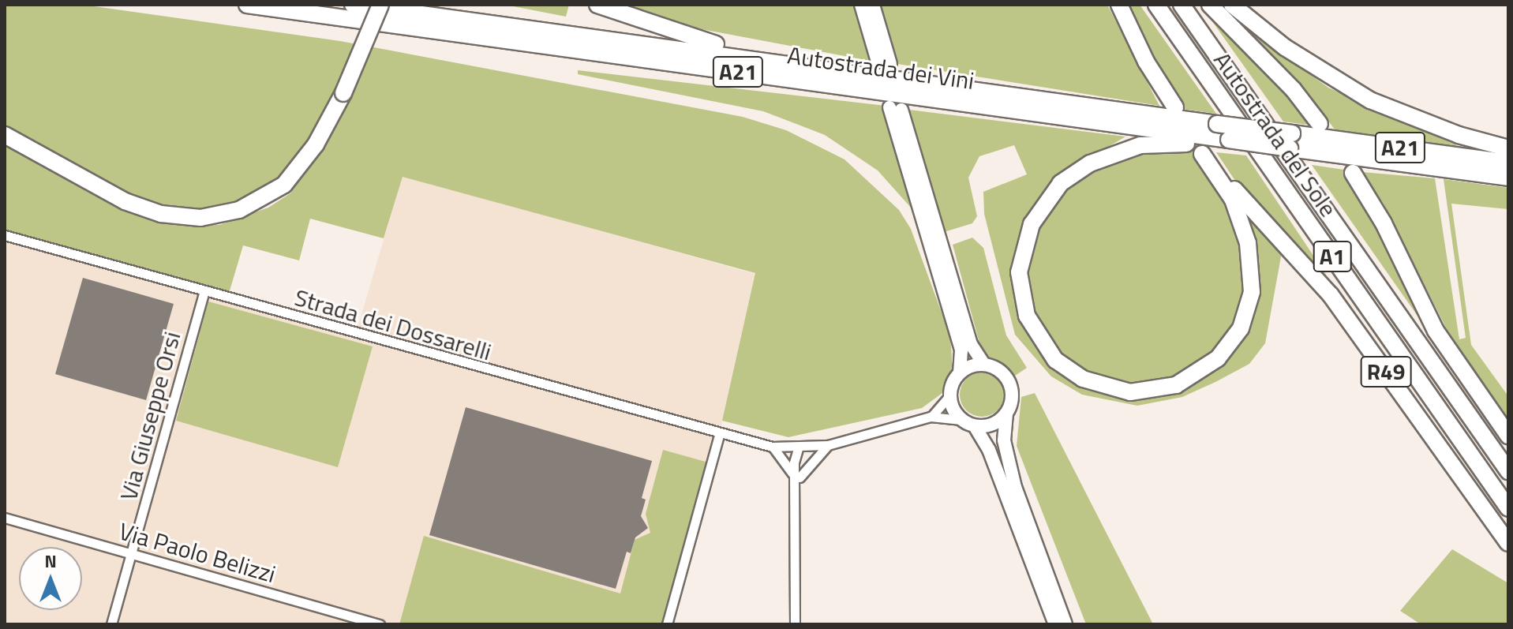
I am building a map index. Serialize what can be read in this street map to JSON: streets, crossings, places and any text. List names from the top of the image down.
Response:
{
  "streets": {
    "highway": [
      "Autostrada dei Vini",
      "A21",
      "Autostrada del Sole",
      "A1",
      "R49"
    ],
    "street": ["Strada dei Dossarelli", "Via Giuseppe Orsi", "Via Paolo Belizzi"]
  },
  "crossings": [
    ["Autostrada dei Vini", "R49"],
    ["Strada dei Dossarelli", "Via Giuseppe Orsi"],
    ["Via Giuseppe Orsi", "Via Paolo Belizzi"]
  ],
  "north": "top"
}
